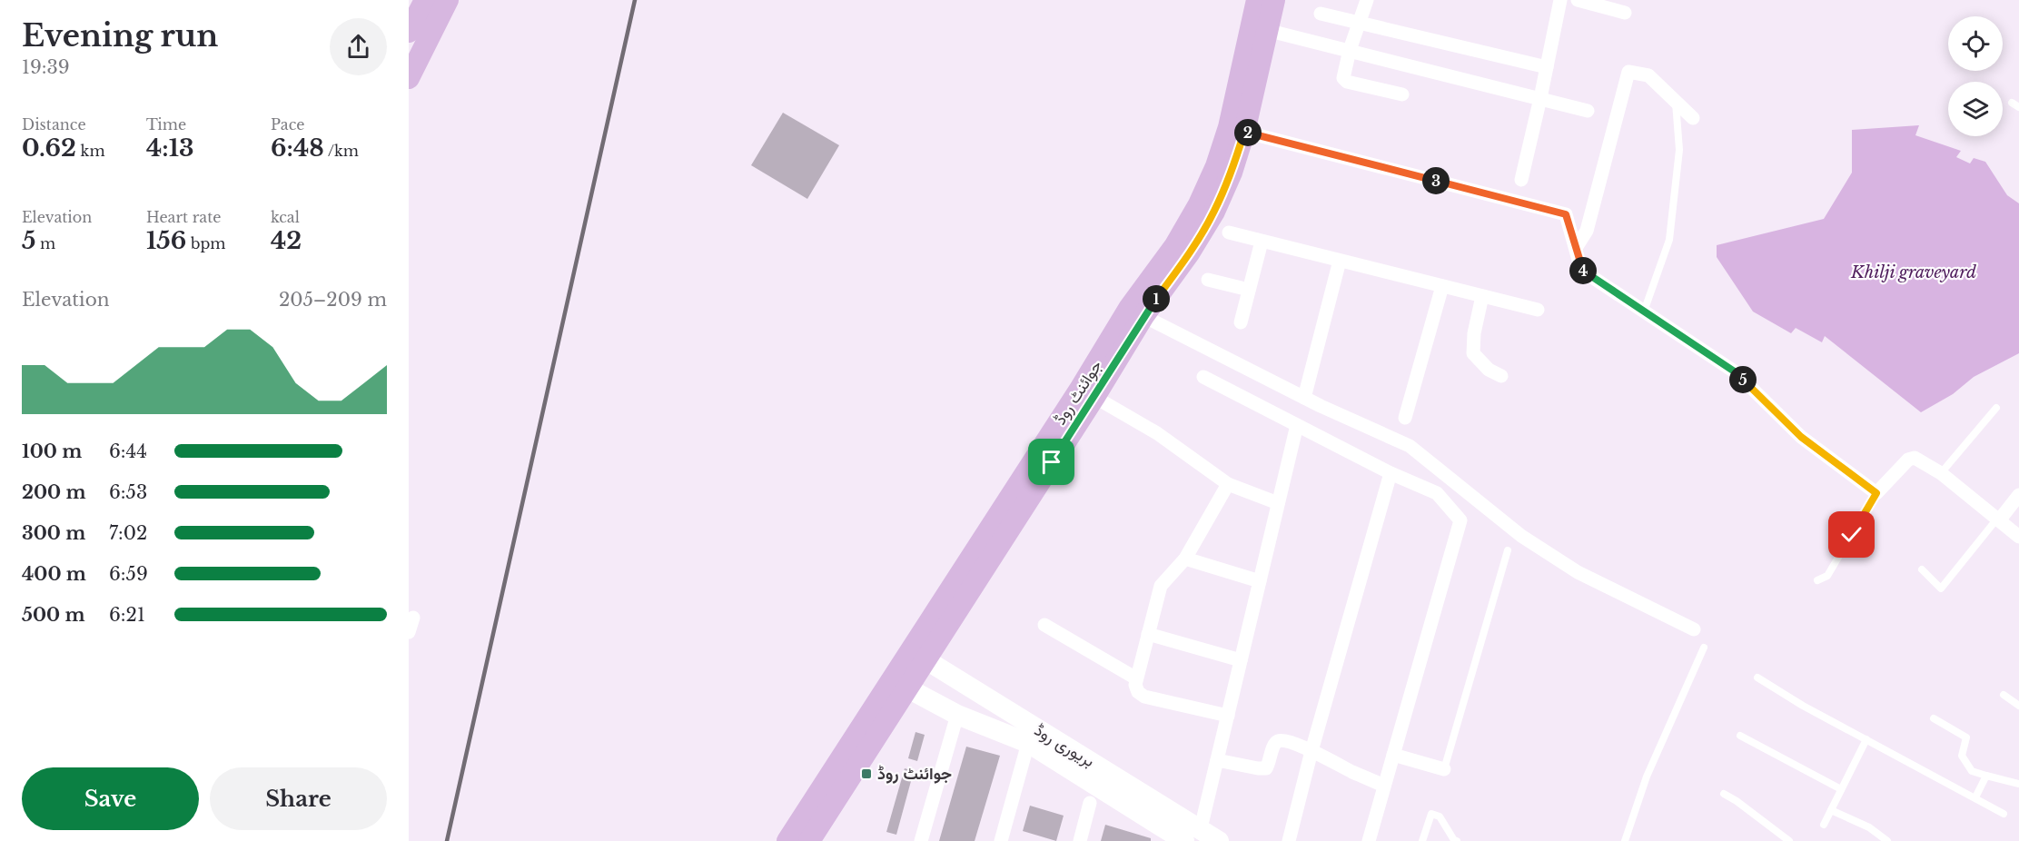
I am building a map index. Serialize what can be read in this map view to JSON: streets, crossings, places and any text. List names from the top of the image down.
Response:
{
  "streets": {
    "main road": ["جوائنٹ روڈ", "بریوری روڈ"]
  },
  "crossings": [
    ["جوائنٹ روڈ", "بریوری روڈ"]
  ],
  "parks": ["Khilji graveyard"],
  "places": {
    "transit": ["جوائنٹ روڈ"]
  },
  "page": {
    "heading": ["Evening run", "19:39"],
    "stats": [
      ["Distance", "0.62 km"],
      ["Time", "4:13"],
      ["Pace", "6:48 /km"],
      ["Elevation", "5 m"],
      ["Heart rate", "156 bpm"],
      ["kcal", "42"]
    ],
    "pins": [
      "2",
      "3",
      "4",
      "1",
      "5"
    ],
    "chart": ["Elevation", "205–209 m"],
    "list": [
      {
        "name": "100 m",
        "note": "6:44"
      },
      {
        "name": "200 m",
        "note": "6:53"
      },
      {
        "name": "300 m",
        "note": "7:02"
      },
      {
        "name": "400 m",
        "note": "6:59"
      },
      {
        "name": "500 m",
        "note": "6:21"
      }
    ],
    "buttons": ["Save", "Share"]
  }
}
